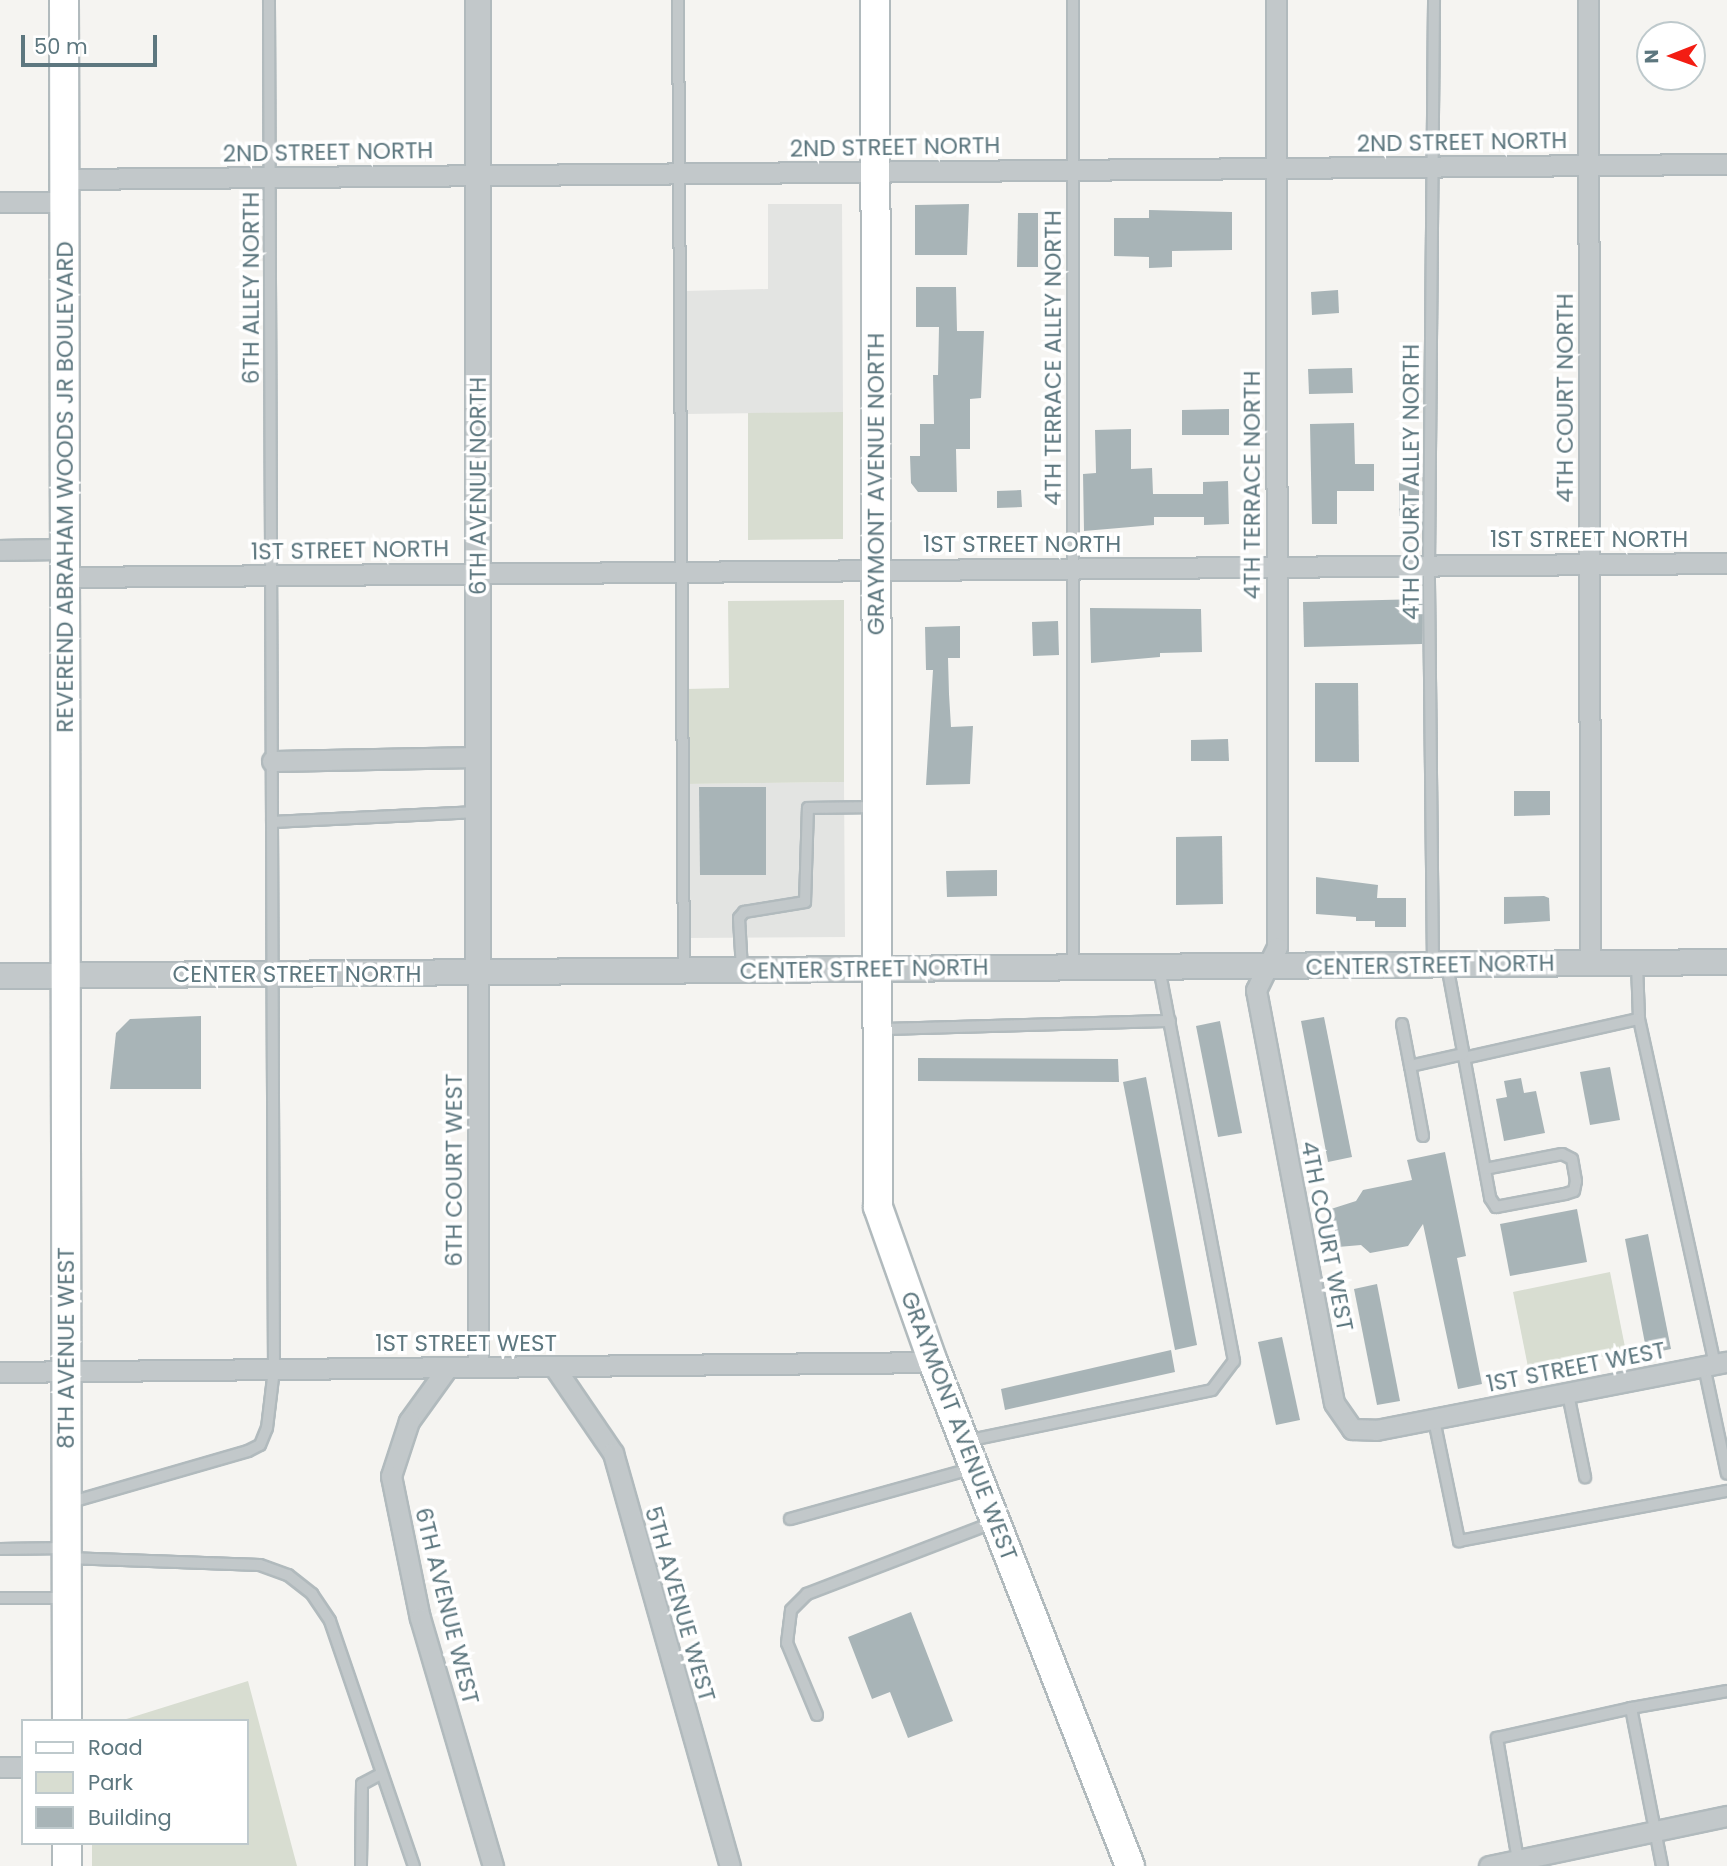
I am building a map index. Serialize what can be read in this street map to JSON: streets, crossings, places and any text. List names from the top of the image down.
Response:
{
  "streets": {
    "main road": [
      "GRAYMONT AVENUE NORTH",
      "REVEREND ABRAHAM WOODS JR BOULEVARD",
      "8TH AVENUE WEST",
      "GRAYMONT AVENUE WEST"
    ],
    "street": [
      "2ND STREET NORTH",
      "4TH COURT NORTH",
      "4TH TERRACE NORTH",
      "6TH AVENUE NORTH",
      "1ST STREET NORTH",
      "CENTER STREET NORTH",
      "6TH COURT WEST",
      "4TH COURT WEST",
      "1ST STREET WEST",
      "5TH AVENUE WEST",
      "6TH AVENUE WEST"
    ],
    "lane": ["6TH ALLEY NORTH", "4TH TERRACE ALLEY NORTH", "4TH COURT ALLEY NORTH"]
  },
  "crossings": [
    ["2ND STREET NORTH", "6TH ALLEY NORTH"],
    ["2ND STREET NORTH", "4TH TERRACE ALLEY NORTH"],
    ["2ND STREET NORTH", "4TH COURT NORTH"],
    ["2ND STREET NORTH", "4TH COURT ALLEY NORTH"],
    ["2ND STREET NORTH", "GRAYMONT AVENUE NORTH"],
    ["2ND STREET NORTH", "4TH TERRACE NORTH"],
    ["2ND STREET NORTH", "6TH AVENUE NORTH"],
    ["2ND STREET NORTH", "REVEREND ABRAHAM WOODS JR BOULEVARD"],
    ["6TH ALLEY NORTH", "1ST STREET NORTH"],
    ["6TH ALLEY NORTH", "CENTER STREET NORTH"],
    ["6TH ALLEY NORTH", "1ST STREET WEST"],
    ["6TH ALLEY NORTH", "8TH AVENUE WEST"],
    ["4TH TERRACE ALLEY NORTH", "1ST STREET NORTH"],
    ["4TH TERRACE ALLEY NORTH", "CENTER STREET NORTH"],
    ["4TH COURT NORTH", "1ST STREET NORTH"],
    ["4TH COURT NORTH", "CENTER STREET NORTH"],
    ["4TH COURT ALLEY NORTH", "1ST STREET NORTH"],
    ["4TH COURT ALLEY NORTH", "CENTER STREET NORTH"],
    ["GRAYMONT AVENUE NORTH", "1ST STREET NORTH"],
    ["GRAYMONT AVENUE NORTH", "CENTER STREET NORTH"],
    ["GRAYMONT AVENUE NORTH", "GRAYMONT AVENUE WEST"],
    ["4TH TERRACE NORTH", "1ST STREET NORTH"],
    ["4TH TERRACE NORTH", "CENTER STREET NORTH"],
    ["4TH TERRACE NORTH", "4TH COURT WEST"],
    ["6TH AVENUE NORTH", "1ST STREET NORTH"],
    ["6TH AVENUE NORTH", "CENTER STREET NORTH"],
    ["6TH AVENUE NORTH", "6TH COURT WEST"],
    ["REVEREND ABRAHAM WOODS JR BOULEVARD", "1ST STREET NORTH"],
    ["REVEREND ABRAHAM WOODS JR BOULEVARD", "CENTER STREET NORTH"],
    ["REVEREND ABRAHAM WOODS JR BOULEVARD", "8TH AVENUE WEST"],
    ["CENTER STREET NORTH", "6TH COURT WEST"],
    ["CENTER STREET NORTH", "4TH COURT WEST"],
    ["CENTER STREET NORTH", "8TH AVENUE WEST"],
    ["CENTER STREET NORTH", "GRAYMONT AVENUE WEST"],
    ["6TH COURT WEST", "1ST STREET WEST"],
    ["4TH COURT WEST", "1ST STREET WEST"],
    ["1ST STREET WEST", "8TH AVENUE WEST"],
    ["1ST STREET WEST", "GRAYMONT AVENUE WEST"],
    ["1ST STREET WEST", "5TH AVENUE WEST"],
    ["1ST STREET WEST", "6TH AVENUE WEST"]
  ],
  "legend": ["Road", "Park", "Building"],
  "scale_bar": "50 m",
  "north": "left"
}
